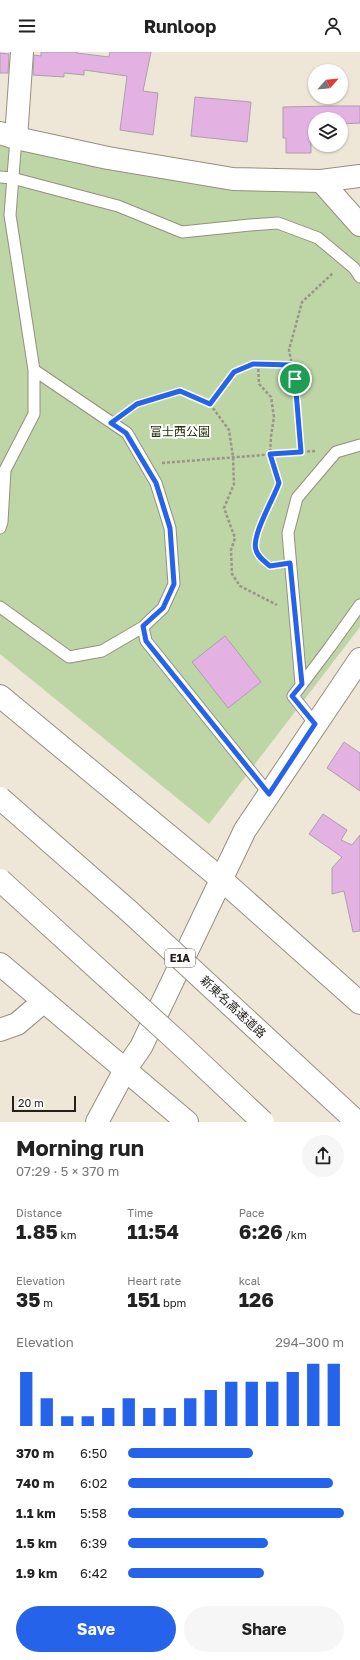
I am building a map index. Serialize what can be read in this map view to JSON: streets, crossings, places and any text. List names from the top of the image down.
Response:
{
  "streets": {
    "main road": ["E1A", "新東名高速道路"]
  },
  "parks": ["富士西公園"],
  "scale_bar": "20 m",
  "north": "top right",
  "page": {
    "header": "Runloop",
    "scale": "20 m",
    "heading": ["Morning run", "07:29 · 5 × 370 m"],
    "stats": [
      ["Distance", "1.85 km"],
      ["Time", "11:54"],
      ["Pace", "6:26 /km"],
      ["Elevation", "35 m"],
      ["Heart rate", "151 bpm"],
      ["kcal", "126"]
    ],
    "chart": ["Elevation", "294–300 m"],
    "list": [
      {
        "name": "370 m",
        "note": "6:50"
      },
      {
        "name": "740 m",
        "note": "6:02"
      },
      {
        "name": "1.1 km",
        "note": "5:58"
      },
      {
        "name": "1.5 km",
        "note": "6:39"
      },
      {
        "name": "1.9 km",
        "note": "6:42"
      }
    ],
    "buttons": ["Save", "Share"]
  }
}
